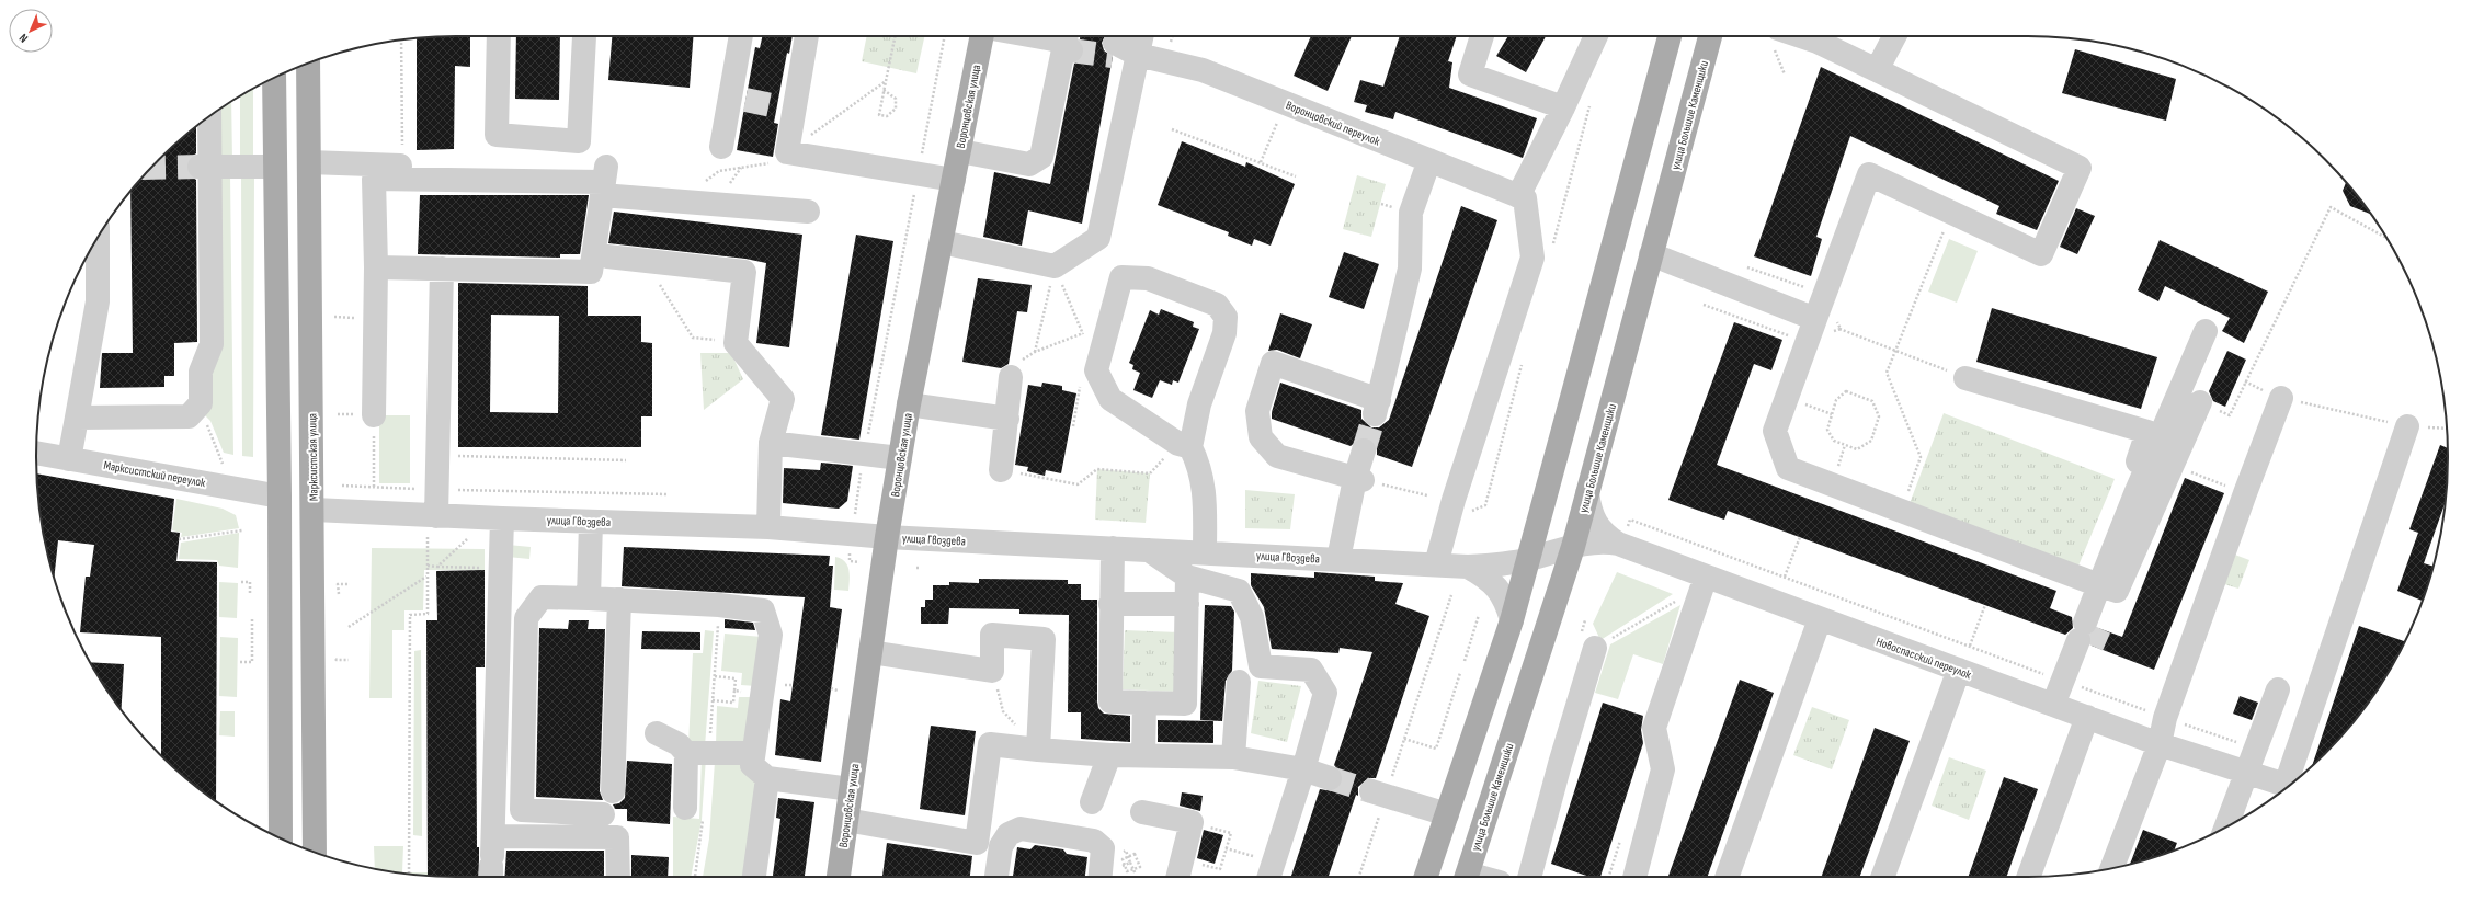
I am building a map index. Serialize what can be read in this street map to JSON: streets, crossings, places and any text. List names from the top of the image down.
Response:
{
  "streets": {
    "main road": ["Воронцовская улица", "улица Большие Каменщики", "Марксистская улица"],
    "street": [
      "Воронцовский переулок",
      "Марксистский переулок",
      "улица Гвоздева",
      "Новоспасский переулок"
    ]
  },
  "crossings": [
    ["Воронцовская улица", "улица Гвоздева"],
    ["улица Большие Каменщики", "улица Гвоздева"],
    ["улица Большие Каменщики", "Новоспасский переулок"],
    ["Марксистская улица", "улица Гвоздева"],
    ["улица Гвоздева", "Новоспасский переулок"]
  ],
  "north": "bottom left"
}
